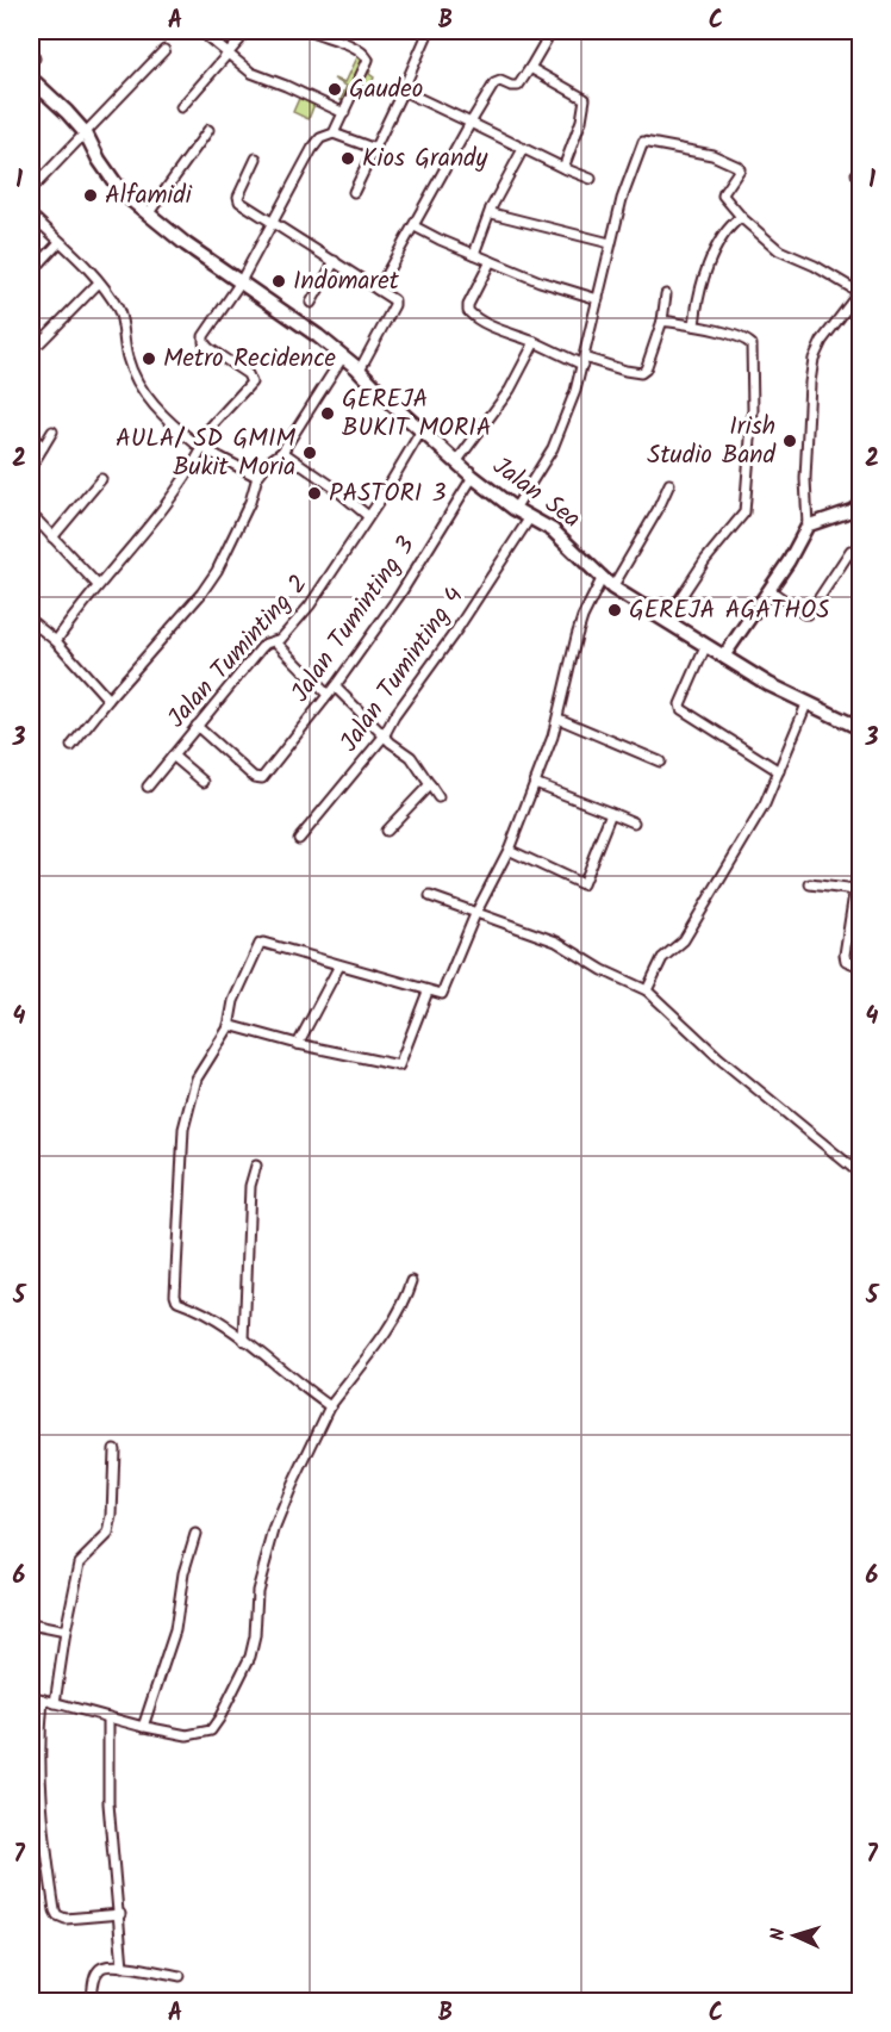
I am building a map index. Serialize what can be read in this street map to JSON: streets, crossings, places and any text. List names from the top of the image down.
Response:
{
  "streets": {
    "main road": ["Jalan Sea"],
    "street": ["Jalan Tuminting 3", "Jalan Tuminting 2", "Jalan Tuminting 4"]
  },
  "crossings": [
    ["Jalan Sea", "Jalan Tuminting 3"],
    ["Jalan Sea", "Jalan Tuminting 2"],
    ["Jalan Sea", "Jalan Tuminting 4"],
    ["Jalan Tuminting 3", "Jalan Tuminting 2"]
  ],
  "places": [
    "Gaudeo",
    "Kios Grandy",
    "Alfamidi",
    "Indomaret",
    "Metro Recidence",
    "GEREJA BUKIT MORIA",
    "Irish Studio Band",
    "AULA/ SD GMIM Bukit Moria",
    "PASTORI 3",
    "GEREJA AGATHOS"
  ],
  "north": "left",
  "grid": {
    "columns": ["A", "B", "C"],
    "rows": [
      "1",
      "2",
      "3",
      "4",
      "5",
      "6",
      "7"
    ]
  }
}
